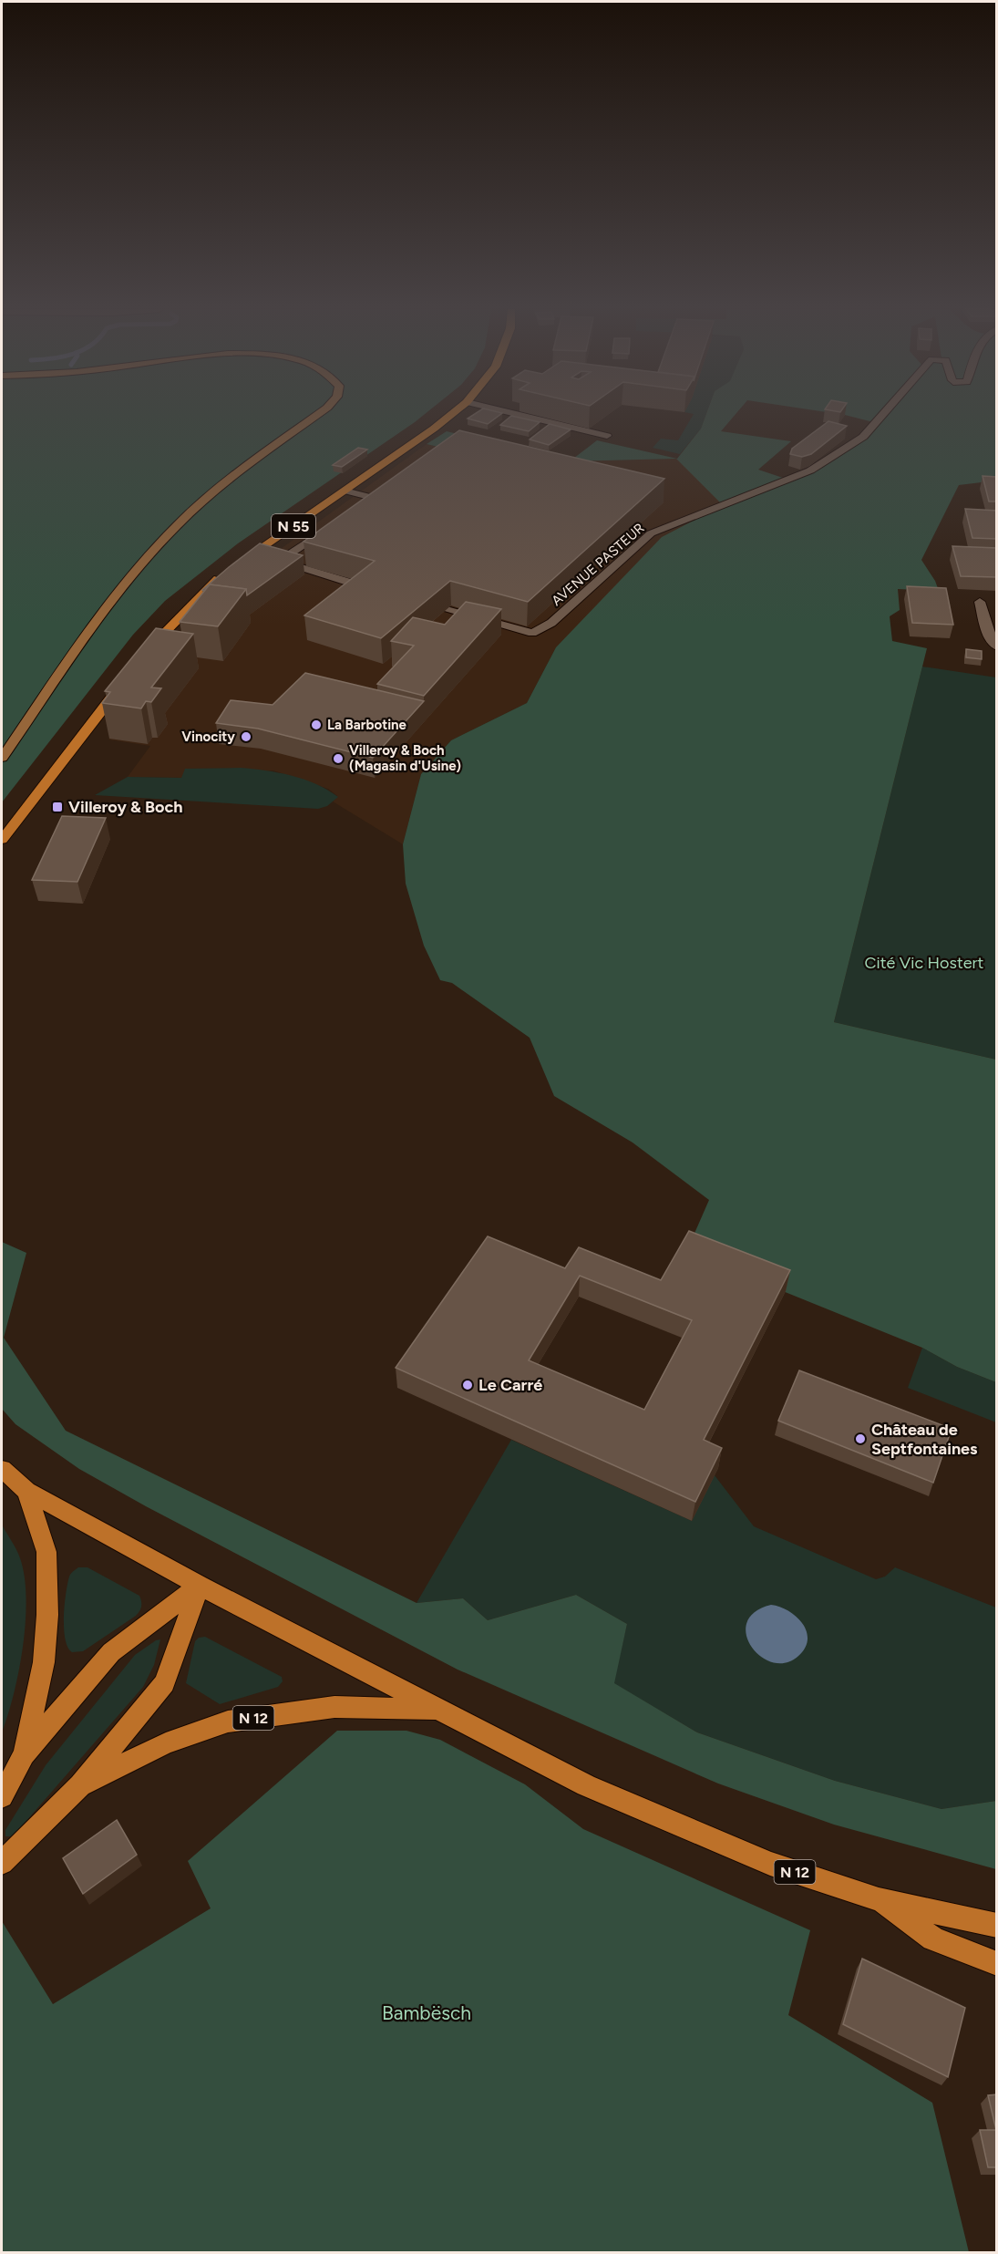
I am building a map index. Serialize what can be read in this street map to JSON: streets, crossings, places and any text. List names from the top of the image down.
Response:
{
  "streets": {
    "main road": ["N 55", "N 12"],
    "street": ["AVENUE PASTEUR"]
  },
  "parks": ["Cité Vic Hostert", "Bambësch"],
  "places": {
    "other": [
      "La Barbotine",
      "Vinocity",
      "Villeroy & Boch (Magasin d'Usine)",
      "Le Carré",
      "Château de Septfontaines"
    ],
    "transit": ["Villeroy & Boch"]
  }
}
